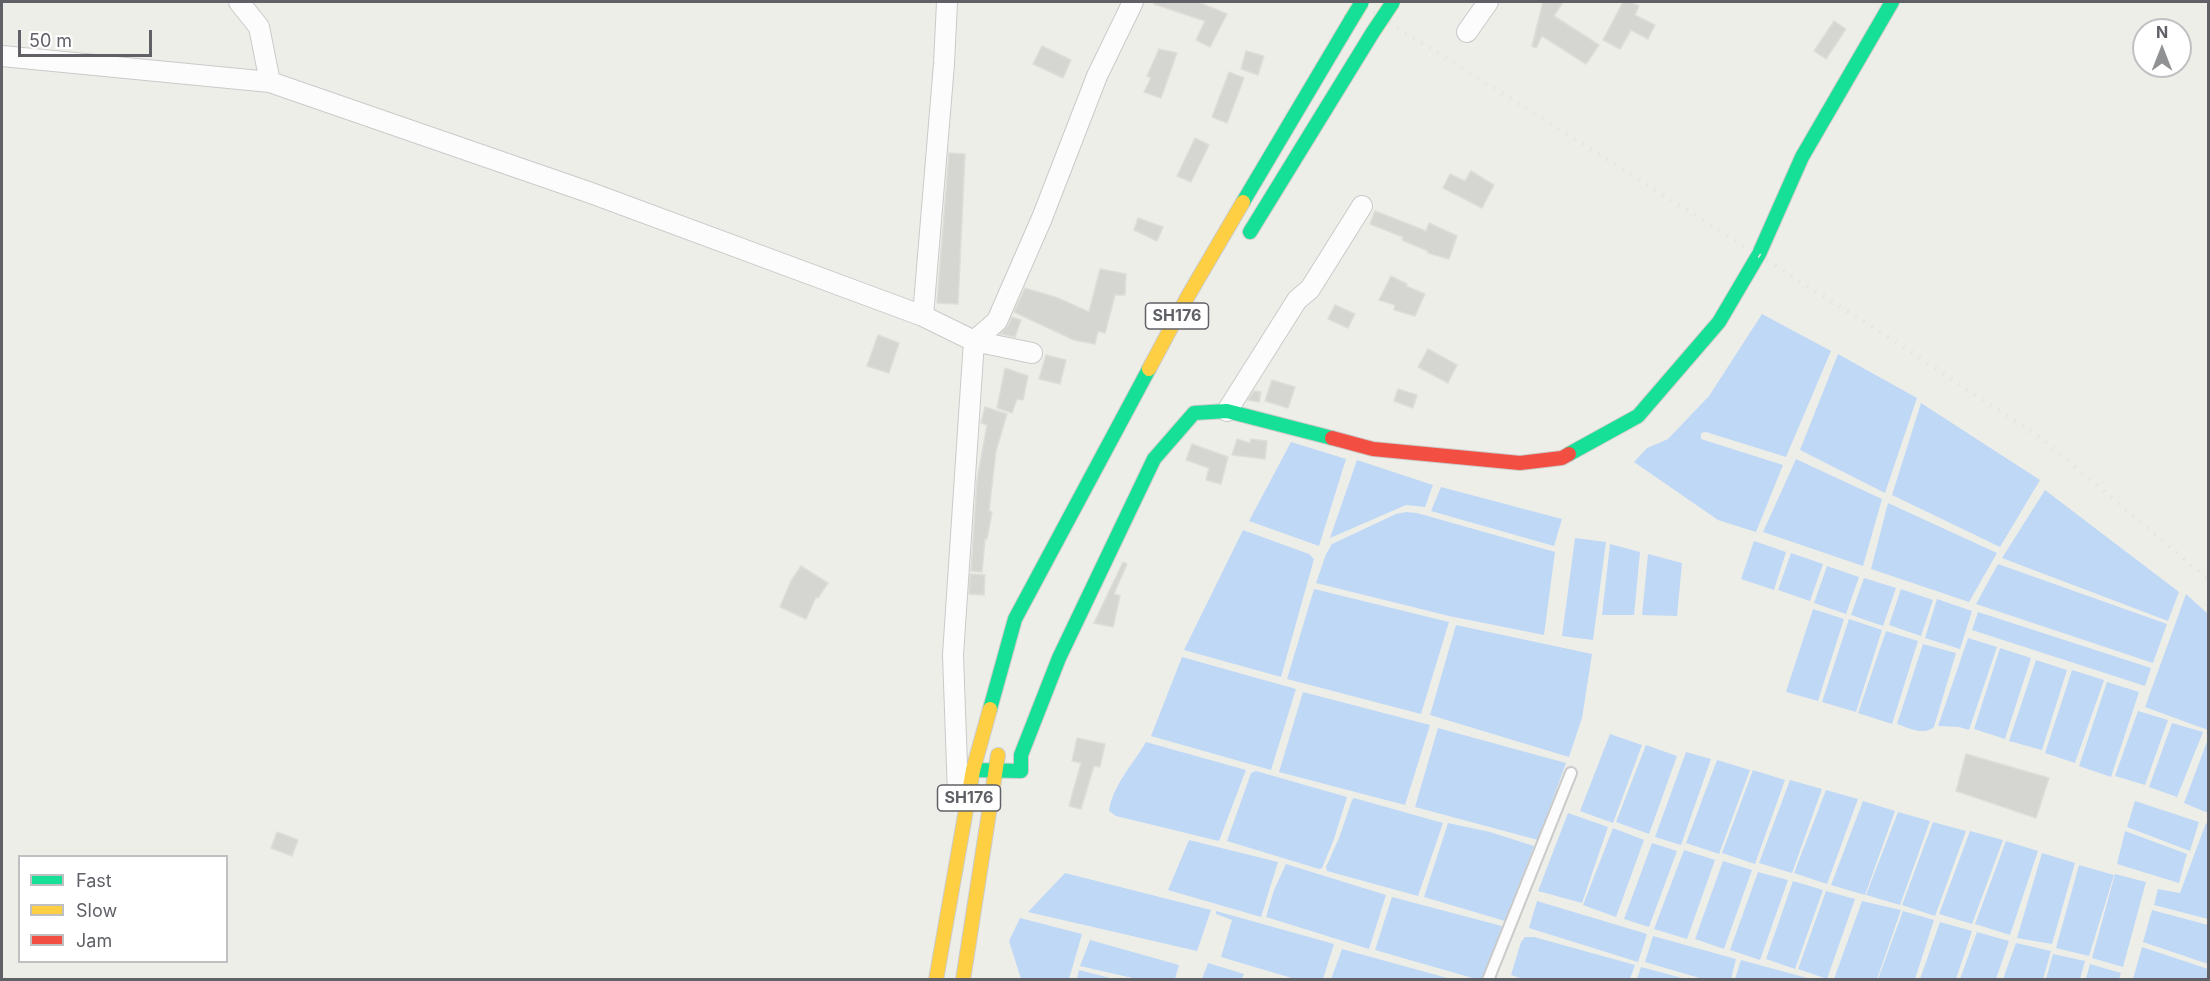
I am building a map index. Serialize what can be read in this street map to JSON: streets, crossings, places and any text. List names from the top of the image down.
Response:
{
  "streets": {
    "main road": ["SH176"]
  },
  "legend": ["Fast", "Slow", "Jam"],
  "scale_bar": "50 m",
  "north": "top"
}
